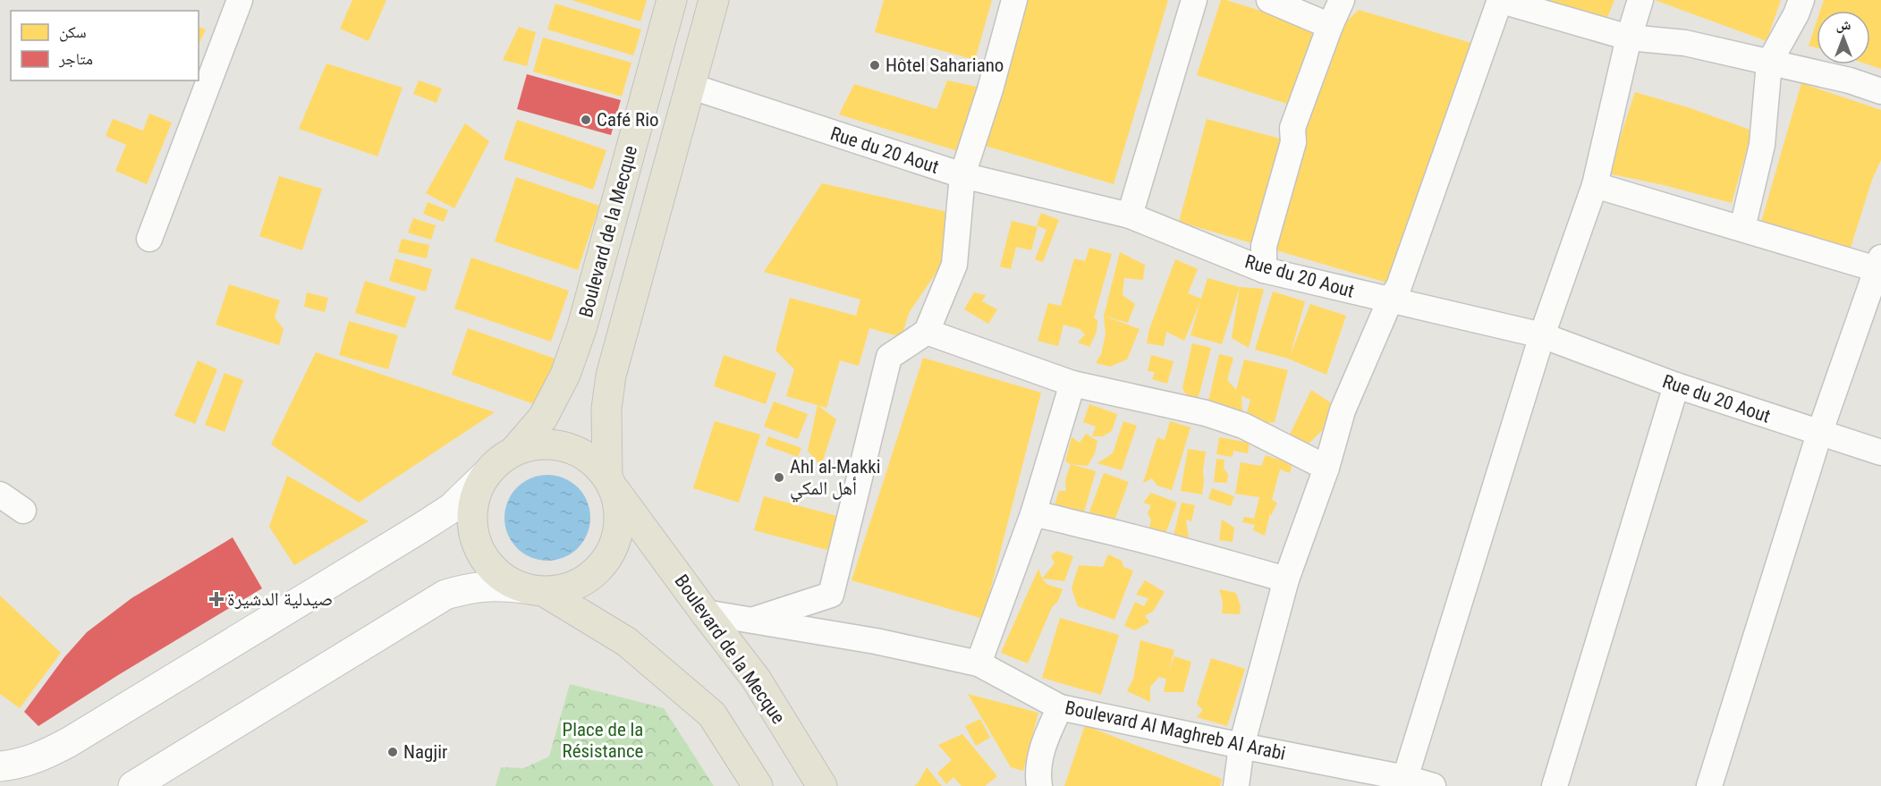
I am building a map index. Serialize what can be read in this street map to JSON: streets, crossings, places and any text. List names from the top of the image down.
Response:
{
  "streets": {
    "main road": ["Boulevard de la Mecque"],
    "street": ["Rue du 20 Aout", "Boulevard Al Maghreb Al Arabi"]
  },
  "crossings": [
    ["Boulevard de la Mecque", "Boulevard Al Maghreb Al Arabi"]
  ],
  "parks": ["Place de la Résistance"],
  "places": {
    "other": [
      "Hôtel Sahariano",
      "Café Rio",
      "Ahl al-Makki أهل المكي",
      "Nagjir"
    ],
    "health": ["صيدلية الدشيرة"]
  },
  "legend": ["سكن", "متاجر"],
  "north": "top"
}
